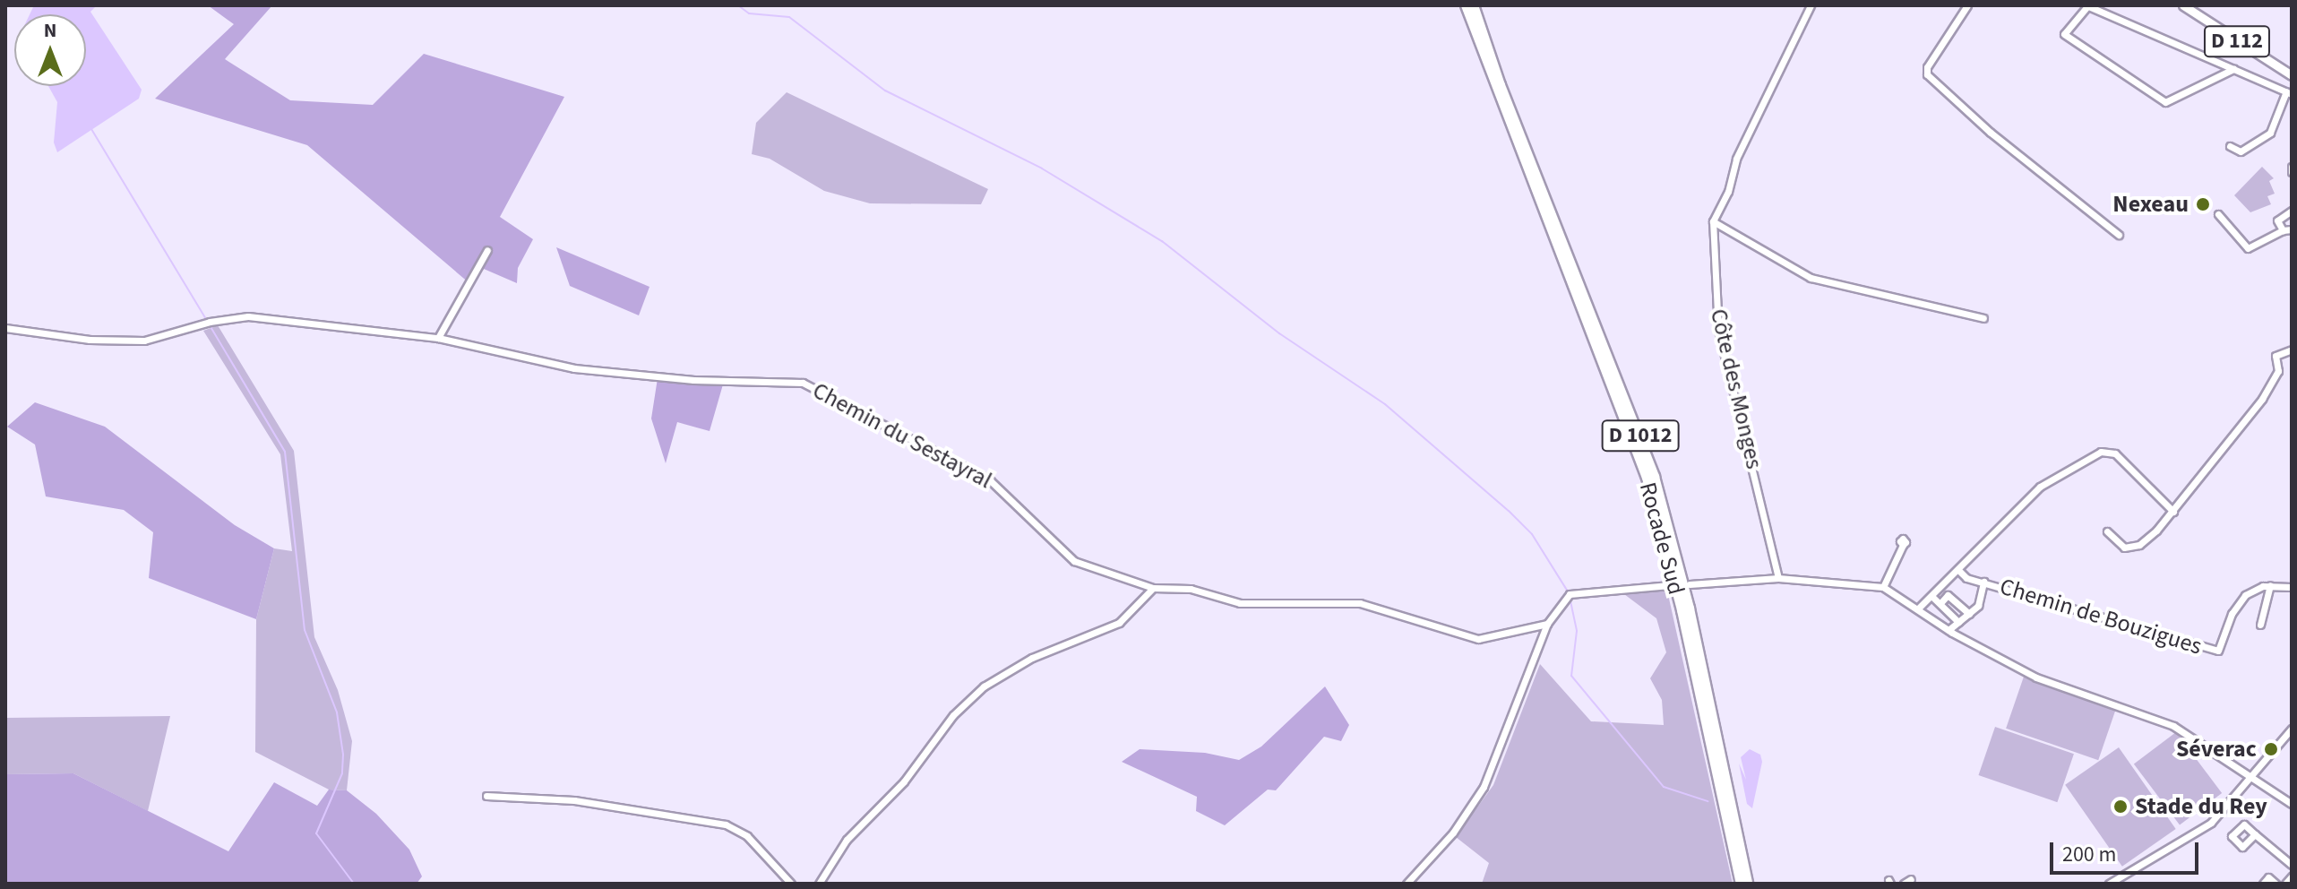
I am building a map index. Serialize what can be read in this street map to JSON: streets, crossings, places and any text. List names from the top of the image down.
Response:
{
  "streets": {
    "highway": ["D 1012", "Rocade Sud"],
    "main road": ["D 112"],
    "street": ["Côte des Monges", "Chemin du Sestayral", "Chemin de Bouzigues"]
  },
  "places": ["Nexeau", "Séverac", "Stade du Rey"],
  "scale_bar": "200 m",
  "north": "top"
}
